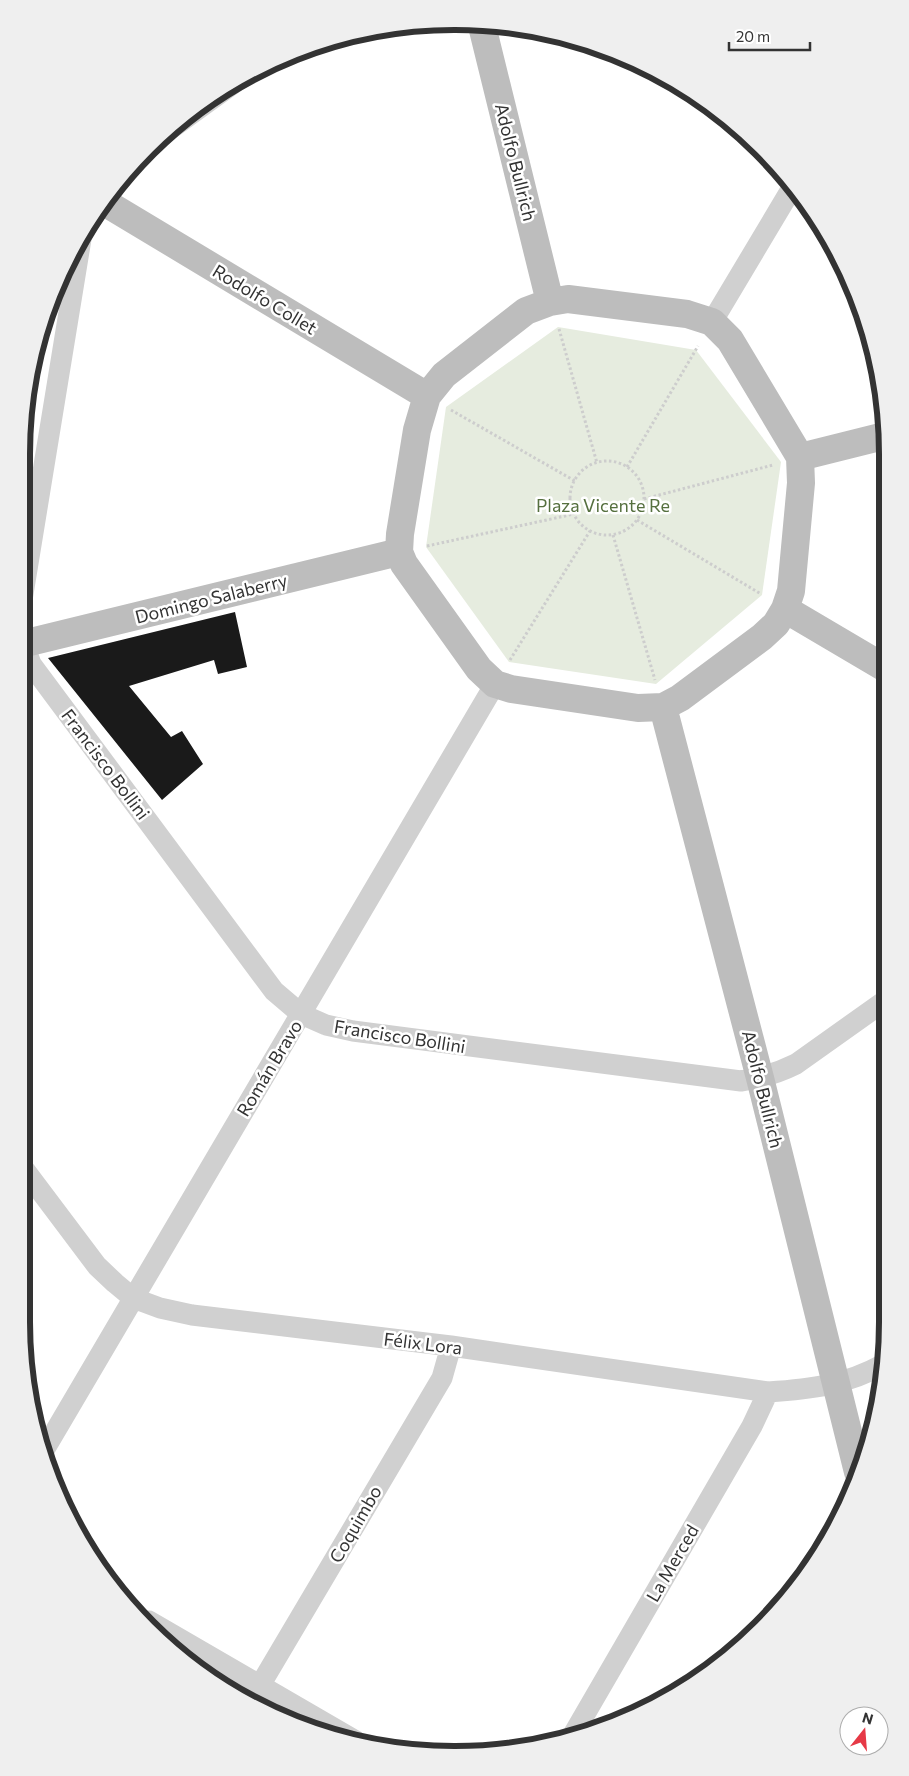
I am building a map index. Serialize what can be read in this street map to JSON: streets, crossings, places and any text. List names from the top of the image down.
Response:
{
  "streets": {
    "street": [
      "Adolfo Bullrich",
      "Rodolfo Collet",
      "Domingo Salaberry",
      "Francisco Bollini",
      "Román Bravo",
      "Félix Lora",
      "Coquimbo",
      "La Merced"
    ]
  },
  "crossings": [
    ["Adolfo Bullrich", "Francisco Bollini"],
    ["Adolfo Bullrich", "Félix Lora"],
    ["Francisco Bollini", "Román Bravo"],
    ["Román Bravo", "Félix Lora"],
    ["Félix Lora", "Coquimbo"],
    ["Félix Lora", "La Merced"]
  ],
  "parks": ["Plaza Vicente Re"],
  "scale_bar": "20 m",
  "north": "top"
}
